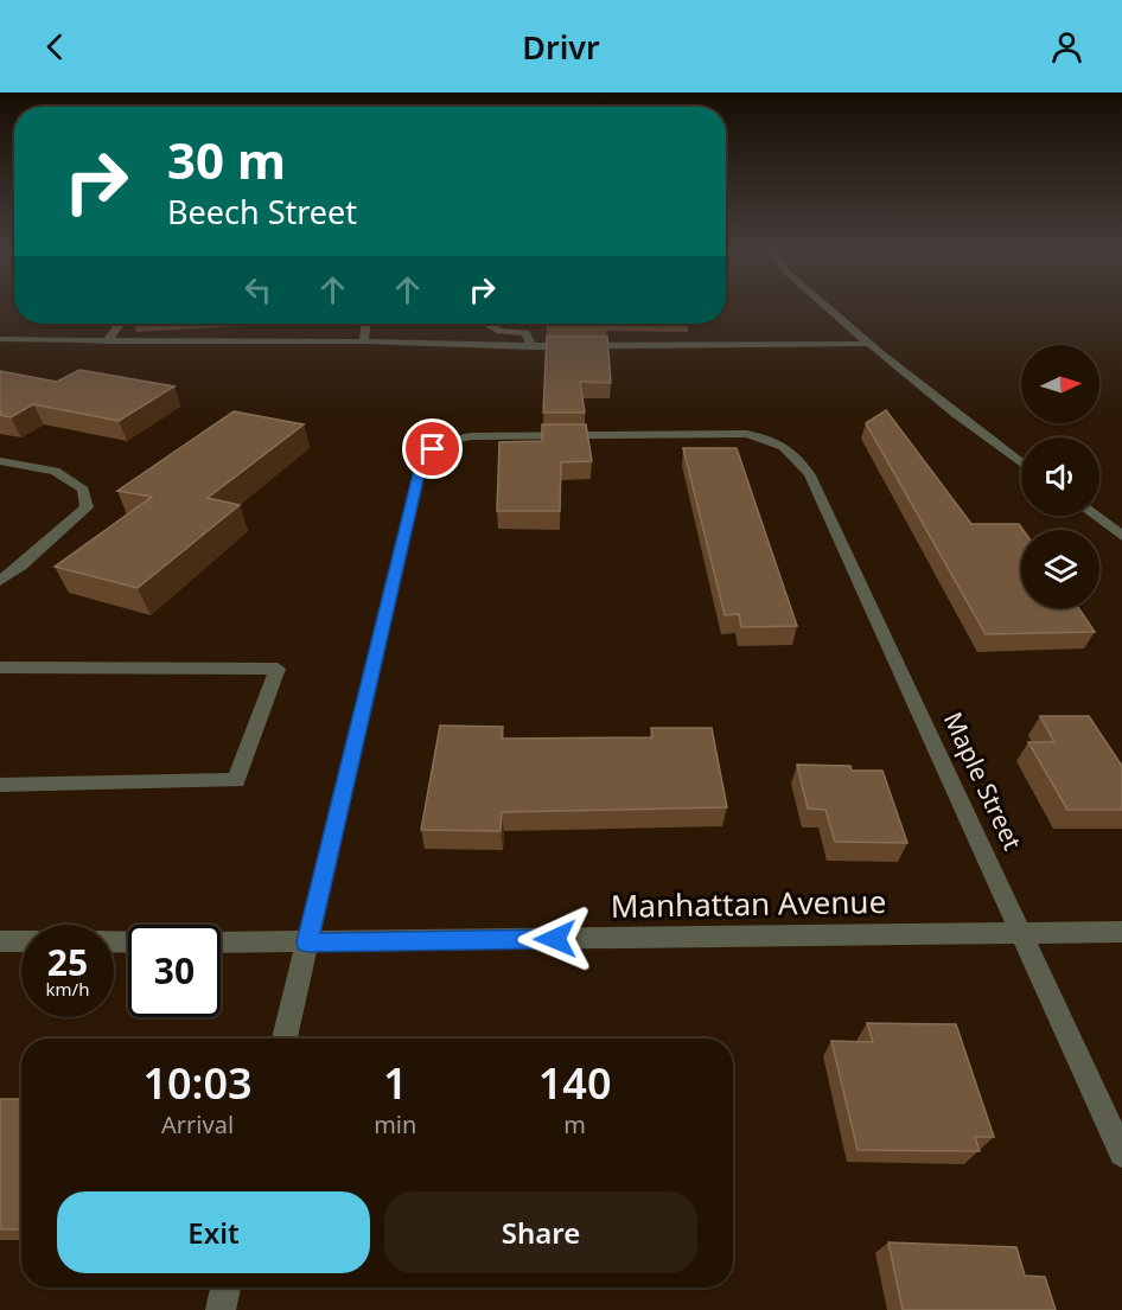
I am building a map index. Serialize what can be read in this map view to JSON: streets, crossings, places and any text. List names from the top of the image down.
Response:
{
  "streets": {
    "street": ["Maple Street", "Manhattan Avenue"]
  },
  "crossings": [
    ["Maple Street", "Manhattan Avenue"]
  ],
  "north": "right",
  "page": {
    "header": "Drivr",
    "turn": ["30 m", "Beech Street"],
    "speed": "25 km/h",
    "limit": "30",
    "eta": [
      "10:03",
      "Arrival",
      "1",
      "min",
      "140",
      "m"
    ],
    "buttons": ["Exit", "Share"]
  }
}
